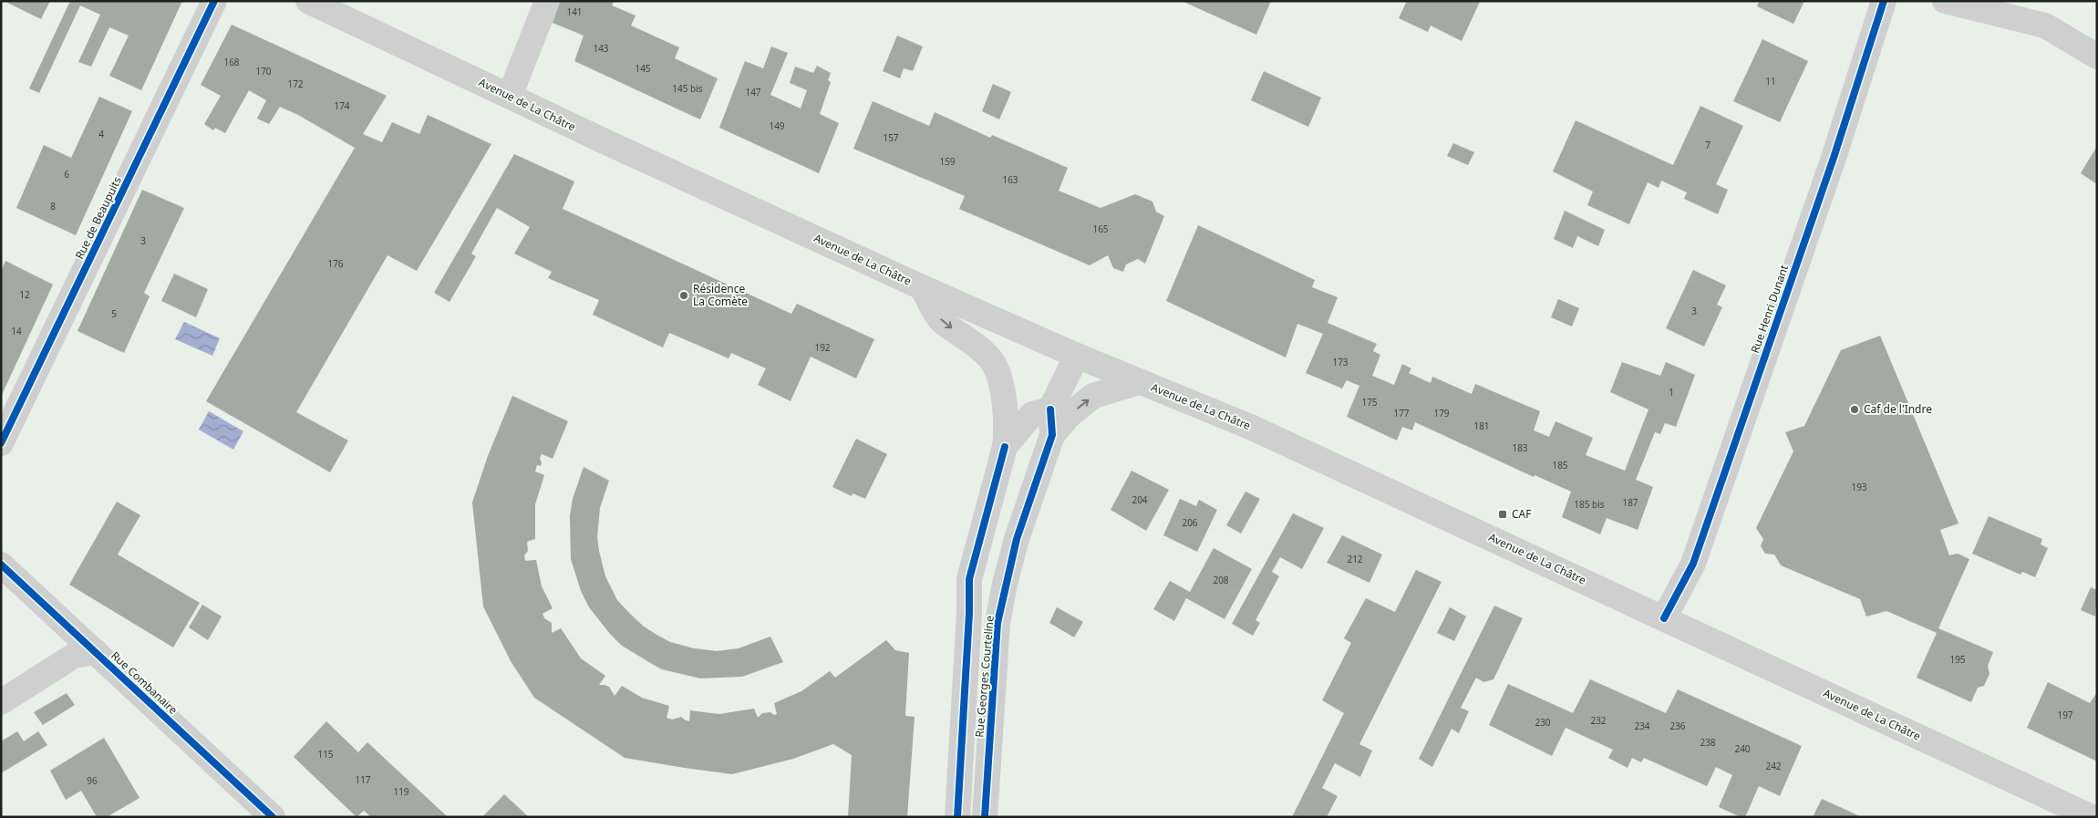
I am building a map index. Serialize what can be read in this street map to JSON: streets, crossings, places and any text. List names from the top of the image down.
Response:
{
  "streets": {
    "street": [
      "Avenue de La Châtre",
      "Rue de Beaupuits",
      "Rue Henri Dunant",
      "Rue Georges Courteline",
      "Rue Combanaire"
    ]
  },
  "crossings": [
    ["Avenue de La Châtre", "Rue Henri Dunant"],
    ["Avenue de La Châtre", "Rue Georges Courteline"]
  ],
  "places": {
    "other": ["Résidence La Comète", "Caf de l'Indre"],
    "transit": ["CAF"]
  },
  "house_numbers": [
    "141",
    "143",
    "168",
    "145",
    "170",
    "11",
    "172",
    "145 bis",
    "147",
    "174",
    "149",
    "4",
    "157",
    "7",
    "159",
    "6",
    "163",
    "8",
    "165",
    "3",
    "176",
    "12",
    "3",
    "5",
    "14",
    "192",
    "173",
    "1",
    "175",
    "177",
    "179",
    "181",
    "183",
    "185",
    "193",
    "204",
    "187",
    "185 bis",
    "206",
    "212",
    "208",
    "195",
    "197",
    "232",
    "230",
    "234",
    "236",
    "238",
    "240",
    "115",
    "242",
    "117",
    "96",
    "119"
  ]
}
